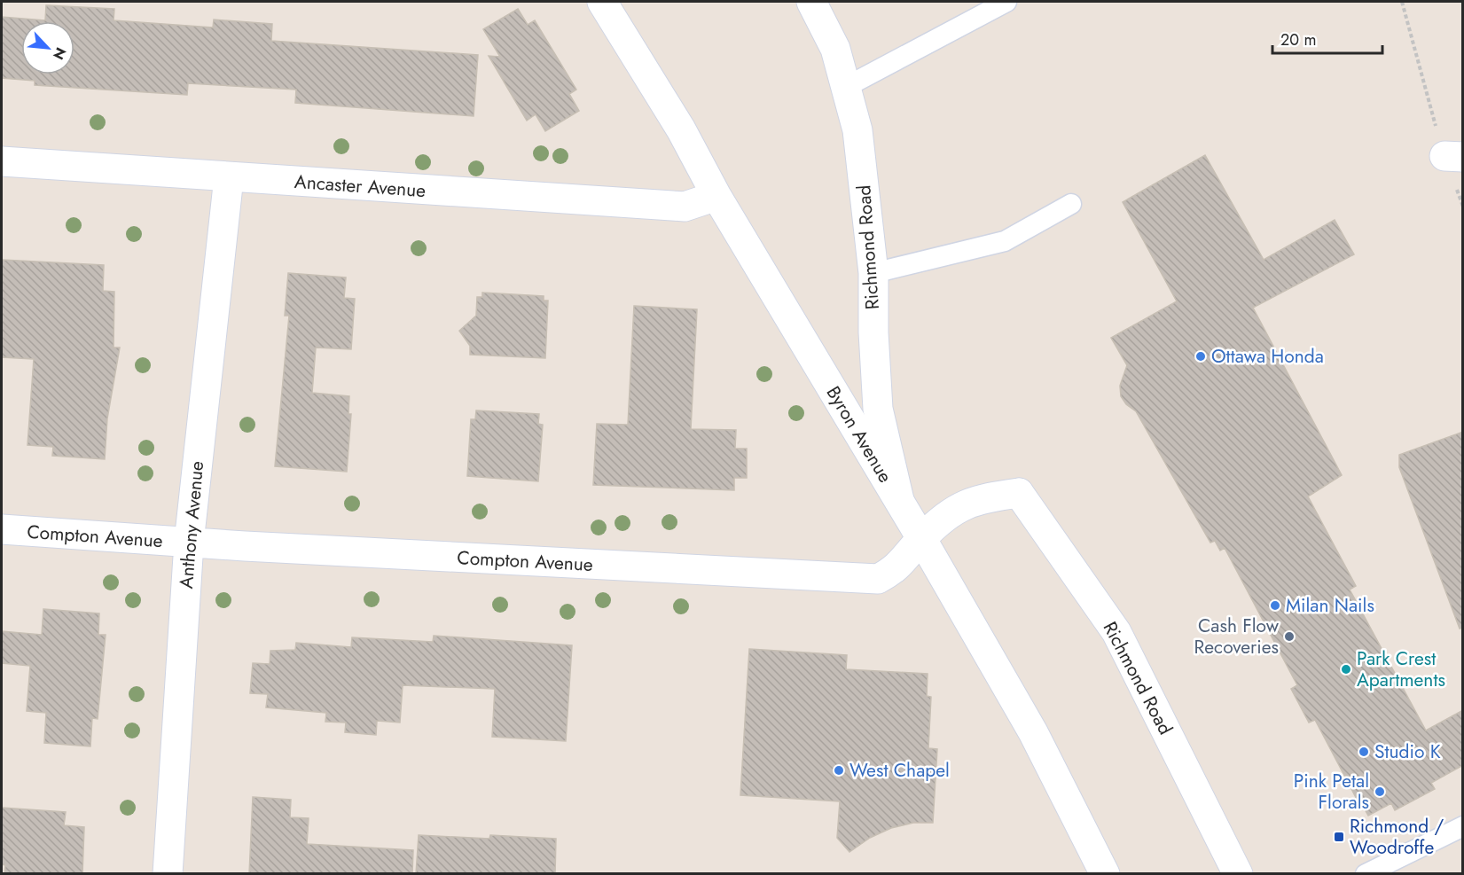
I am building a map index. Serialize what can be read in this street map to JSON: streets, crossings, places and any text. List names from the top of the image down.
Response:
{
  "streets": {
    "street": [
      "Ancaster Avenue",
      "Richmond Road",
      "Byron Avenue",
      "Anthony Avenue",
      "Compton Avenue"
    ]
  },
  "crossings": [
    ["Ancaster Avenue", "Byron Avenue"],
    ["Ancaster Avenue", "Anthony Avenue"],
    ["Richmond Road", "Byron Avenue"],
    ["Richmond Road", "Compton Avenue"],
    ["Byron Avenue", "Compton Avenue"],
    ["Anthony Avenue", "Compton Avenue"]
  ],
  "places": {
    "other": [
      "Ottawa Honda",
      "Milan Nails",
      "Cash Flow Recoveries",
      "Park Crest Apartments",
      "Studio K",
      "West Chapel",
      "Pink Petal Florals"
    ],
    "transit": ["Richmond / Woodroffe"]
  },
  "scale_bar": "20 m",
  "north": "bottom right"
}
